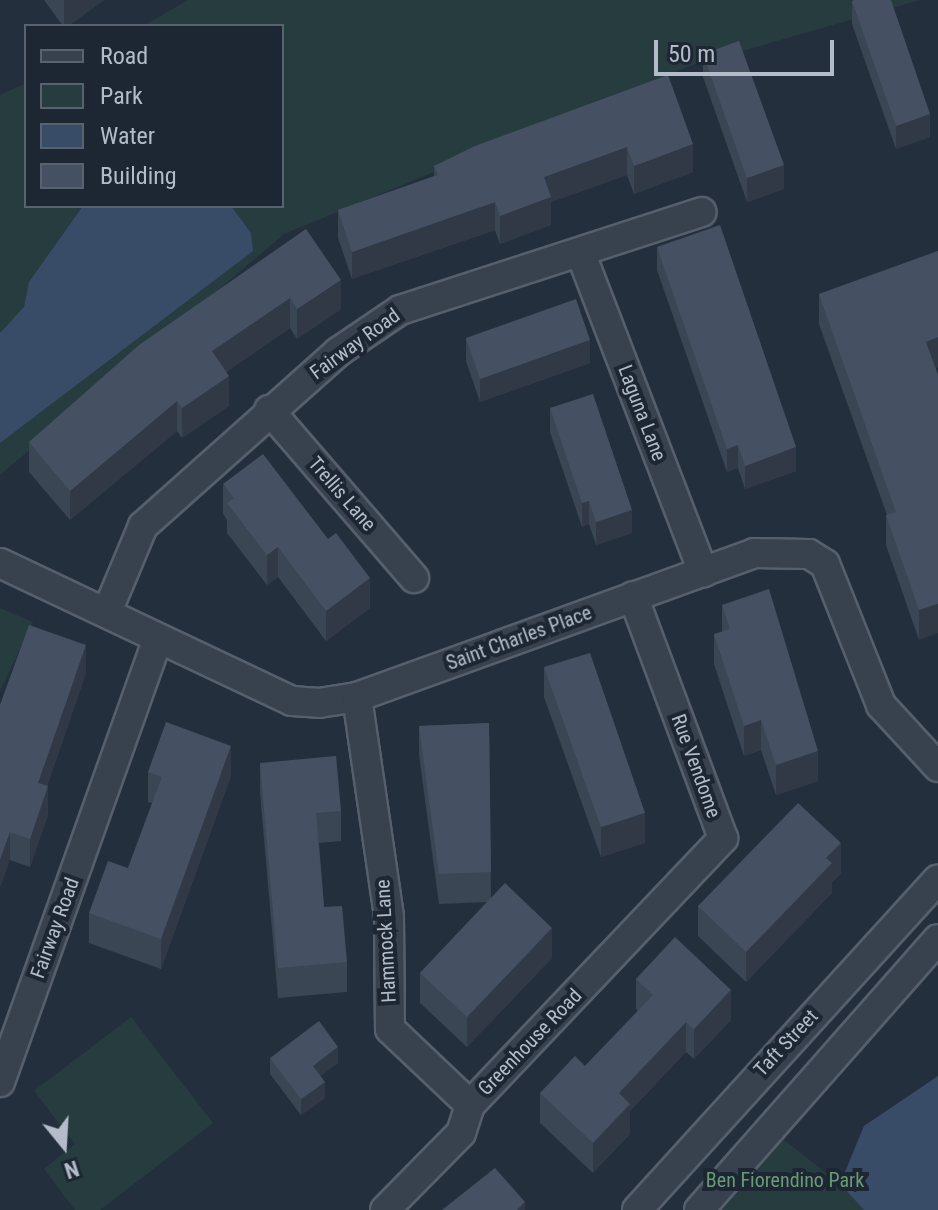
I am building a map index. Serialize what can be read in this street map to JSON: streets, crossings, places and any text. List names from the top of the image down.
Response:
{
  "streets": {
    "street": [
      "Fairway Road",
      "Laguna Lane",
      "Trellis Lane",
      "Saint Charles Place",
      "Rue Vendome",
      "Hammock Lane",
      "Greenhouse Road",
      "Taft Street"
    ]
  },
  "crossings": [
    ["Fairway Road", "Laguna Lane"],
    ["Fairway Road", "Trellis Lane"],
    ["Fairway Road", "Saint Charles Place"],
    ["Laguna Lane", "Saint Charles Place"],
    ["Saint Charles Place", "Rue Vendome"],
    ["Saint Charles Place", "Hammock Lane"],
    ["Rue Vendome", "Greenhouse Road"],
    ["Hammock Lane", "Greenhouse Road"]
  ],
  "parks": ["Ben Fiorendino Park"],
  "legend": [
    "Road",
    "Park",
    "Water",
    "Building"
  ],
  "scale_bar": "50 m",
  "north": "bottom"
}
